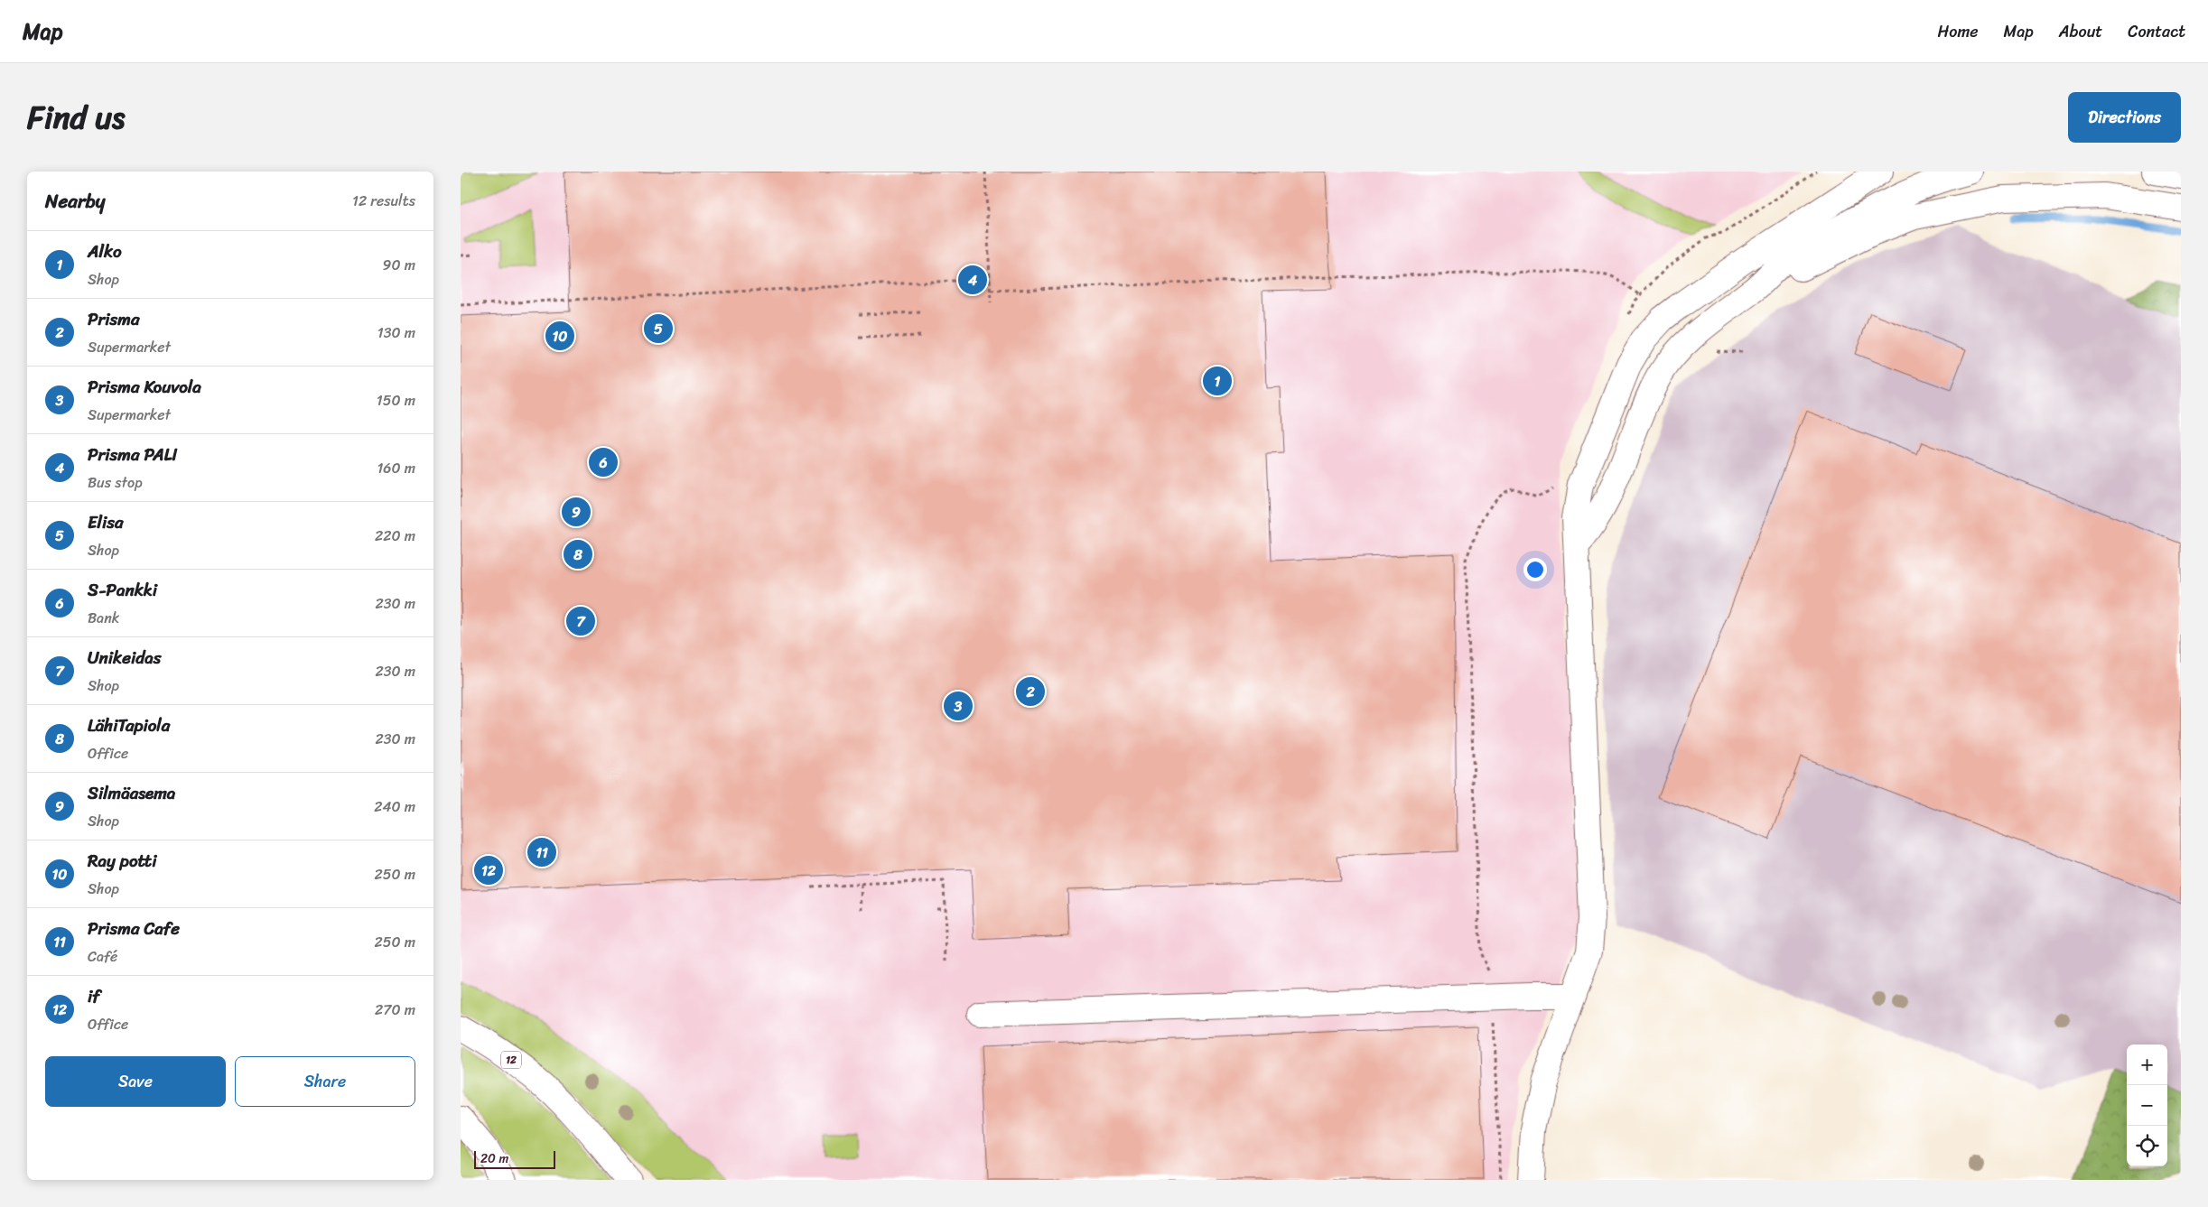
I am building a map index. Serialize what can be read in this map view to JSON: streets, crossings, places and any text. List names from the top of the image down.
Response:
{
  "streets": {
    "main road": ["12"]
  },
  "scale_bar": "20 m",
  "page": {
    "header": "Map",
    "nav": [
      "Home",
      "Map",
      "About",
      "Contact"
    ],
    "title": "Find us",
    "buttons": [
      "Directions",
      ["Save", "Share"]
    ],
    "heading": ["Nearby", "12 results"],
    "list": [
      {
        "mark": "1",
        "name": "Alko",
        "note": "Shop",
        "value": "90 m"
      },
      {
        "mark": "2",
        "name": "Prisma",
        "note": "Supermarket",
        "value": "130 m"
      },
      {
        "mark": "3",
        "name": "Prisma Kouvola",
        "note": "Supermarket",
        "value": "150 m"
      },
      {
        "mark": "4",
        "name": "Prisma PALI",
        "note": "Bus stop",
        "value": "160 m"
      },
      {
        "mark": "5",
        "name": "Elisa",
        "note": "Shop",
        "value": "220 m"
      },
      {
        "mark": "6",
        "name": "S-Pankki",
        "note": "Bank",
        "value": "230 m"
      },
      {
        "mark": "7",
        "name": "Unikeidas",
        "note": "Shop",
        "value": "230 m"
      },
      {
        "mark": "8",
        "name": "LähiTapiola",
        "note": "Office",
        "value": "230 m"
      },
      {
        "mark": "9",
        "name": "Silmäasema",
        "note": "Shop",
        "value": "240 m"
      },
      {
        "mark": "10",
        "name": "Ray potti",
        "note": "Shop",
        "value": "250 m"
      },
      {
        "mark": "11",
        "name": "Prisma Cafe",
        "note": "Café",
        "value": "250 m"
      },
      {
        "mark": "12",
        "name": "if",
        "note": "Office",
        "value": "270 m"
      }
    ],
    "pins": [
      "4",
      "5",
      "10",
      "1",
      "6",
      "9",
      "8",
      "7",
      "2",
      "3",
      "11",
      "12"
    ],
    "map_buttons": ["+", "−"],
    "scale": "20 m"
  }
}
